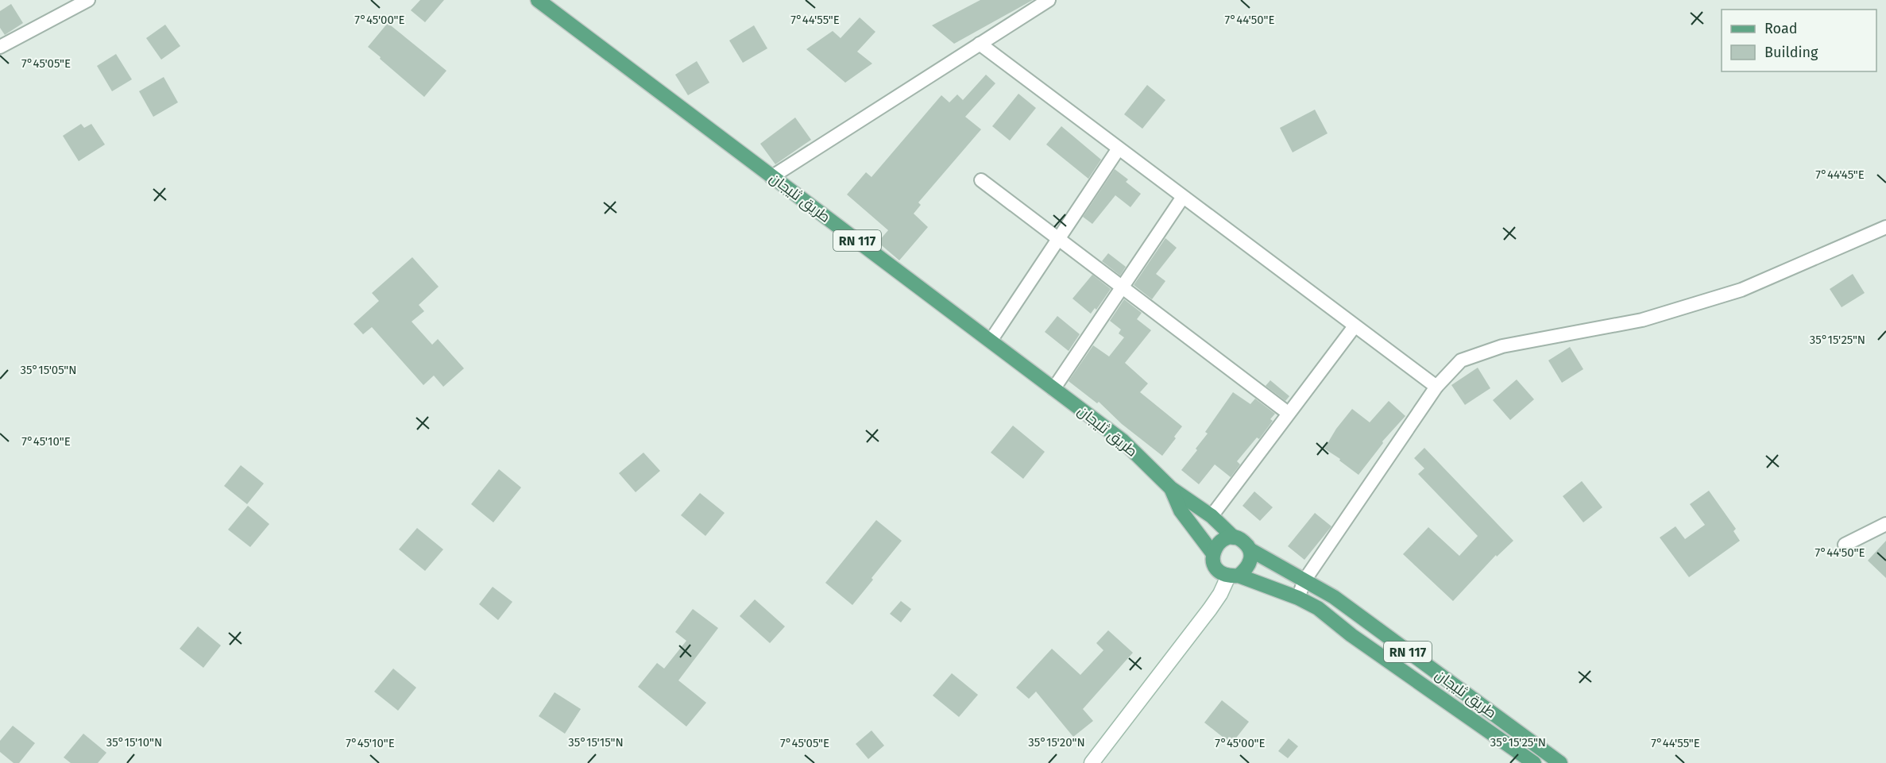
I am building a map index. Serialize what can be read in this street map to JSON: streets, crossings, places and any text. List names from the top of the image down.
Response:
{
  "streets": {
    "main road": ["طريق ثليجان", "RN 117"]
  },
  "legend": ["Road", "Building"],
  "coordinates": [
    "7°45'00\"E",
    "7°44'55\"E",
    "7°44'50\"E",
    "7°45'05\"E",
    "7°44'45\"E",
    "35°15'25\"N",
    "35°15'05\"N",
    "7°45'10\"E",
    "35°15'10\"N",
    "35°15'15\"N",
    "35°15'20\"N"
  ]
}
